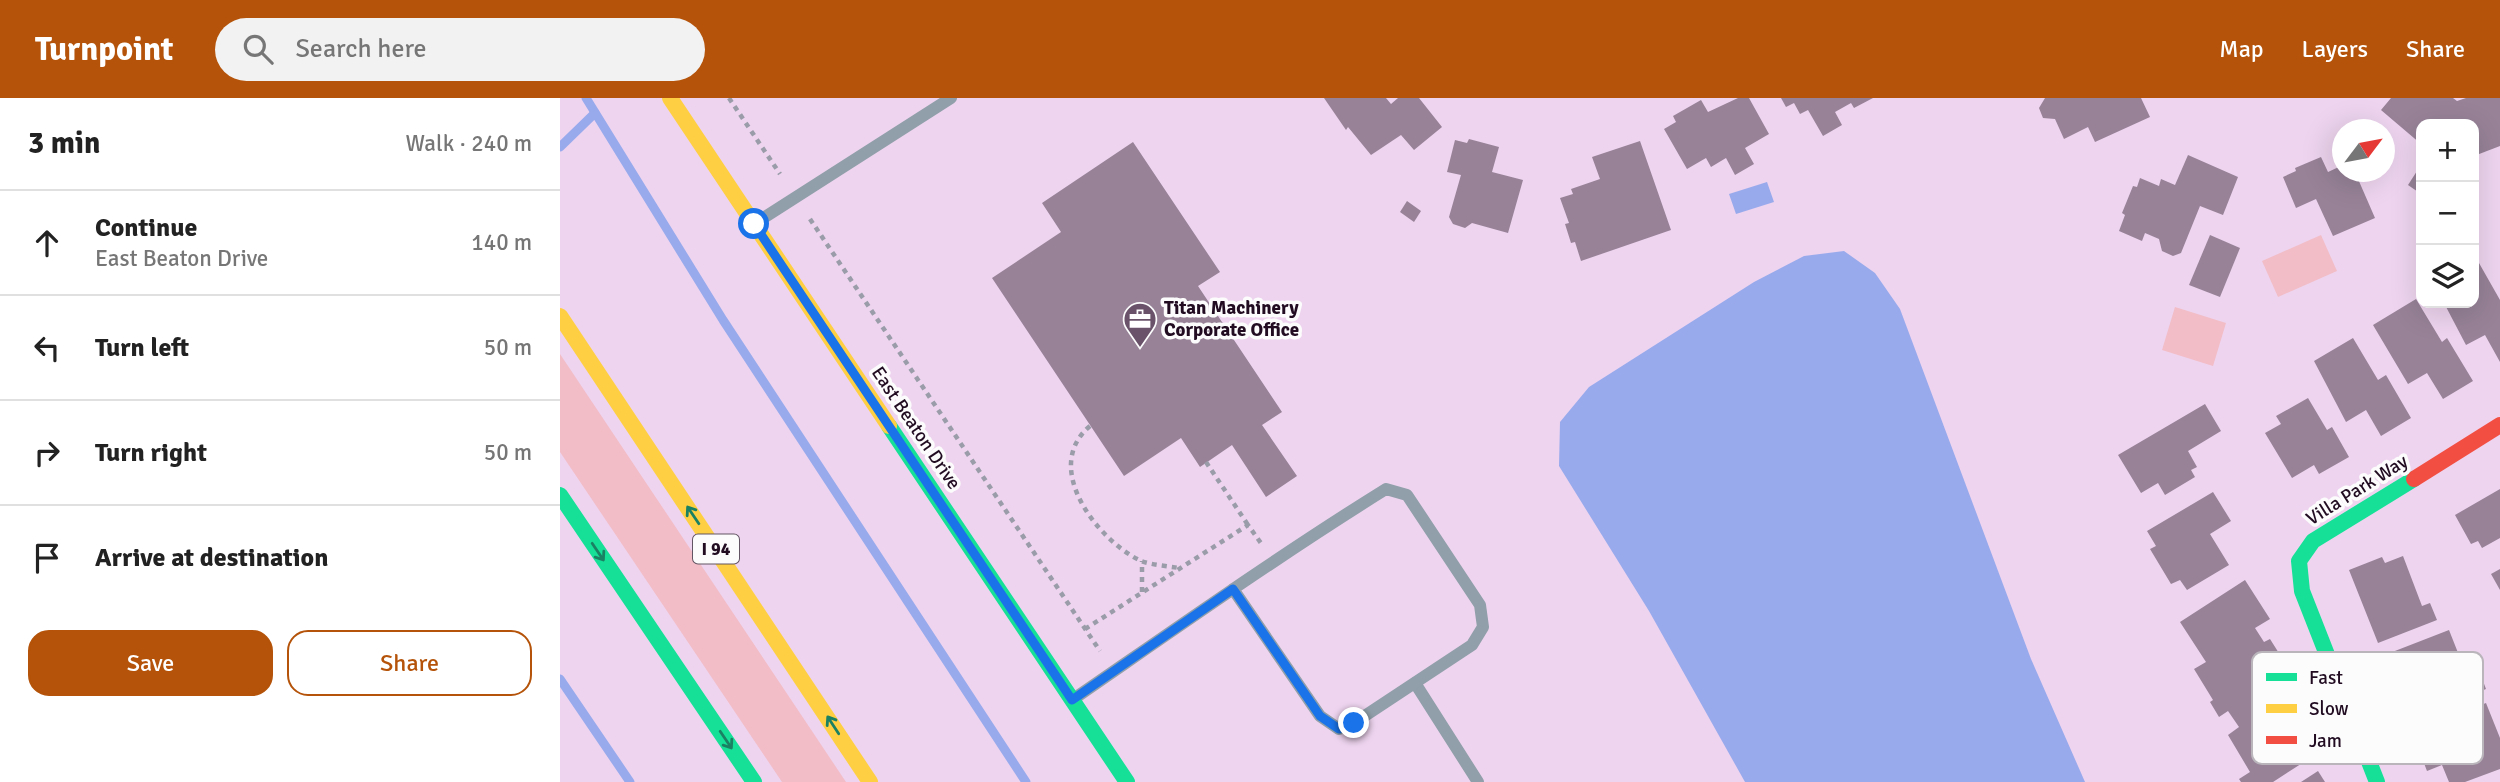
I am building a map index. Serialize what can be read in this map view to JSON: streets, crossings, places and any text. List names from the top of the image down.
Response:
{
  "streets": {
    "main road": ["East Beaton Drive", "Villa Park Way", "I 94"]
  },
  "places": {
    "office": ["Titan Machinery Corporate Office"]
  },
  "legend": ["Fast", "Slow", "Jam"],
  "north": "top right",
  "page": {
    "header": "Turnpoint",
    "search": "Search here",
    "nav": ["Map", "Layers", "Share"],
    "heading": ["3 min", "Walk · 240 m"],
    "map_buttons": ["+", "−"],
    "list": [
      ["Continue", "East Beaton Drive", "140 m"],
      ["Turn left", "50 m"],
      ["Turn right", "50 m"],
      "Arrive at destination"
    ],
    "buttons": ["Save", "Share"]
  }
}
